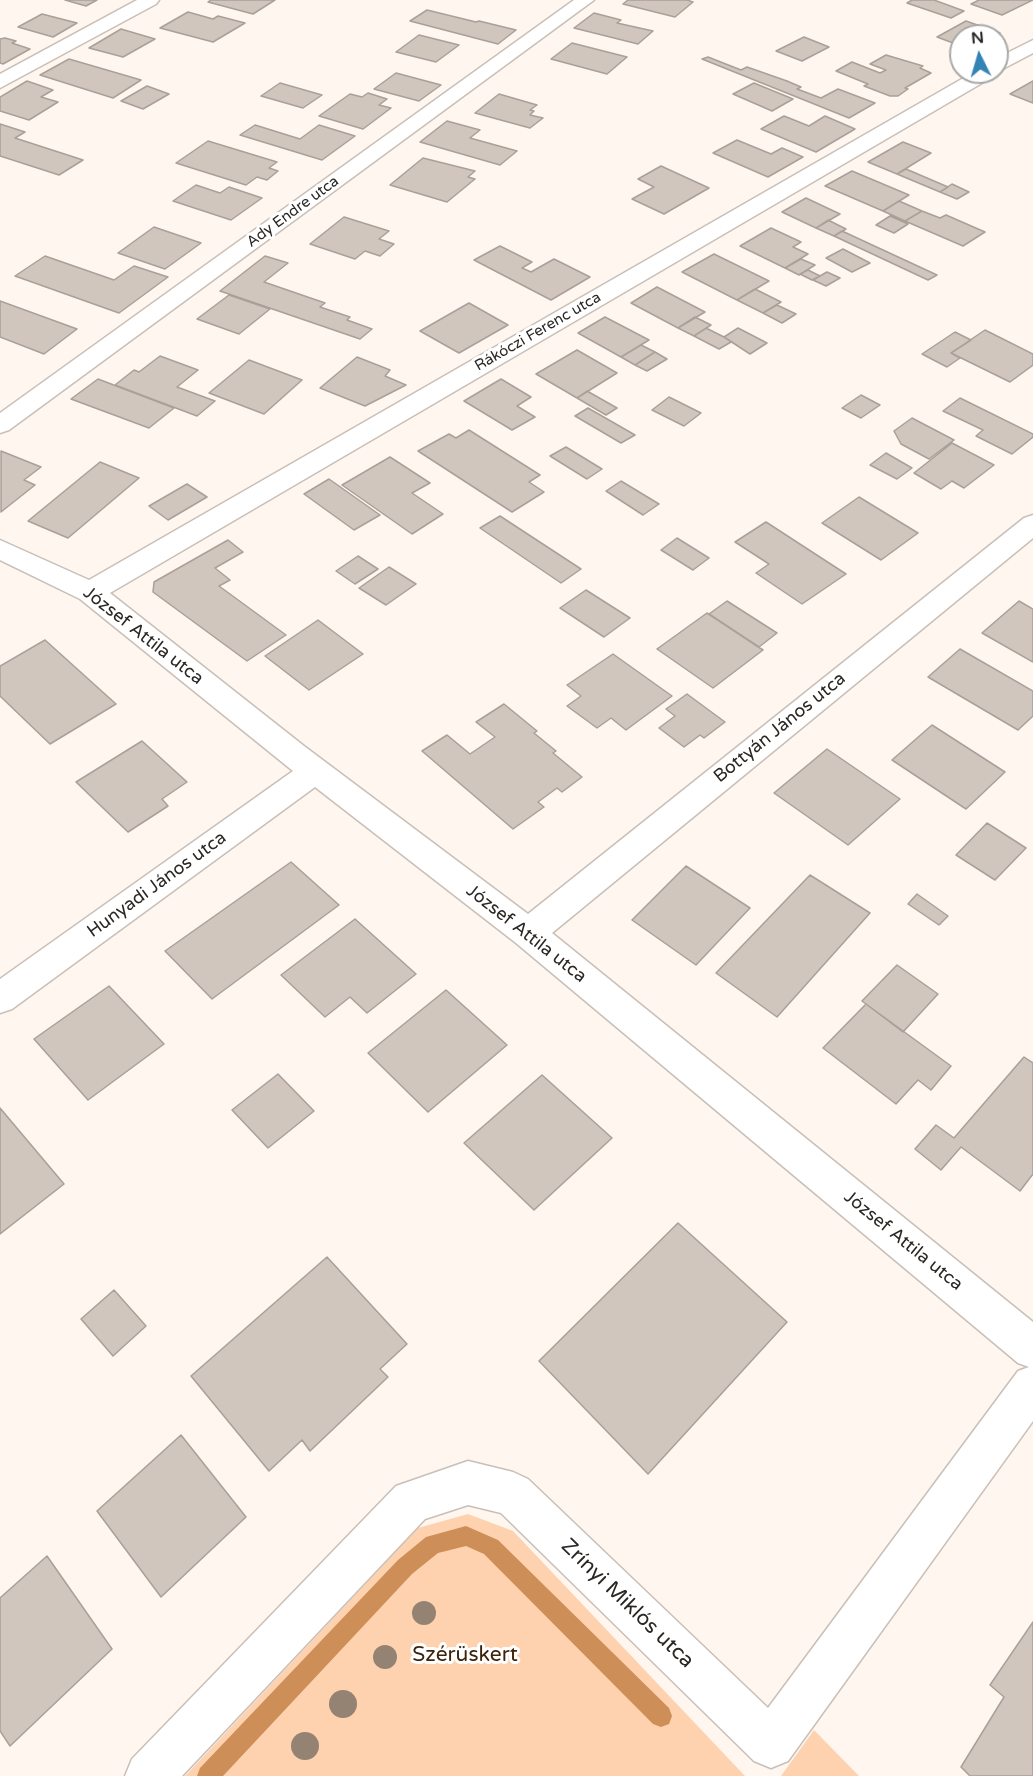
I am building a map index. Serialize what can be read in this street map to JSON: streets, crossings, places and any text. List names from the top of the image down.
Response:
{
  "streets": {
    "street": [
      "Ady Endre utca",
      "Rákóczi Ferenc utca",
      "József Attila utca",
      "Bottyán János utca",
      "Hunyadi János utca",
      "Zrínyi Miklós utca"
    ]
  },
  "crossings": [
    ["Rákóczi Ferenc utca", "József Attila utca"],
    ["József Attila utca", "Bottyán János utca"],
    ["József Attila utca", "Hunyadi János utca"]
  ],
  "parks": ["Szérüskert"],
  "north": "top"
}
